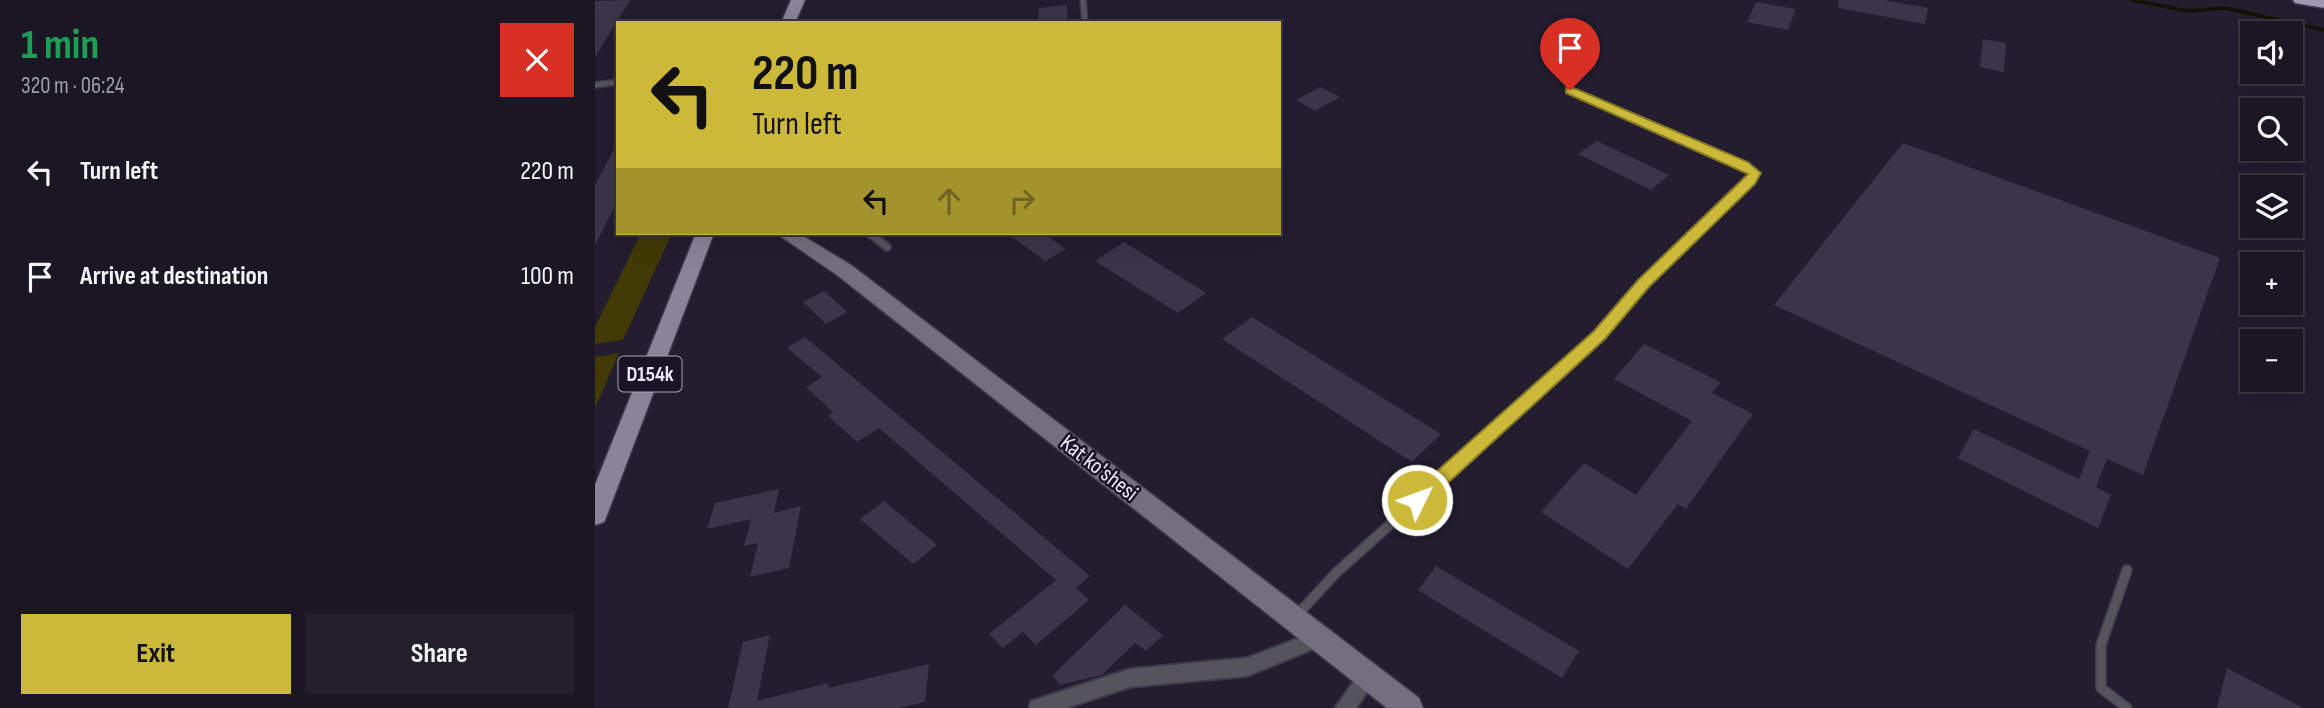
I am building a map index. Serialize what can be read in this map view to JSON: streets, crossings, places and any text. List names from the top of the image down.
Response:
{
  "streets": {
    "main road": ["D154k"],
    "street": ["Kat ko'shesi"]
  },
  "page": {
    "heading": ["1 min", "320 m · 06:24"],
    "map_buttons": ["+", "−"],
    "turn": ["220 m", "Turn left"],
    "list": [
      {
        "name": "Turn left",
        "value": "220 m"
      },
      {
        "name": "Arrive at destination",
        "value": "100 m"
      }
    ],
    "buttons": ["Exit", "Share"]
  }
}
